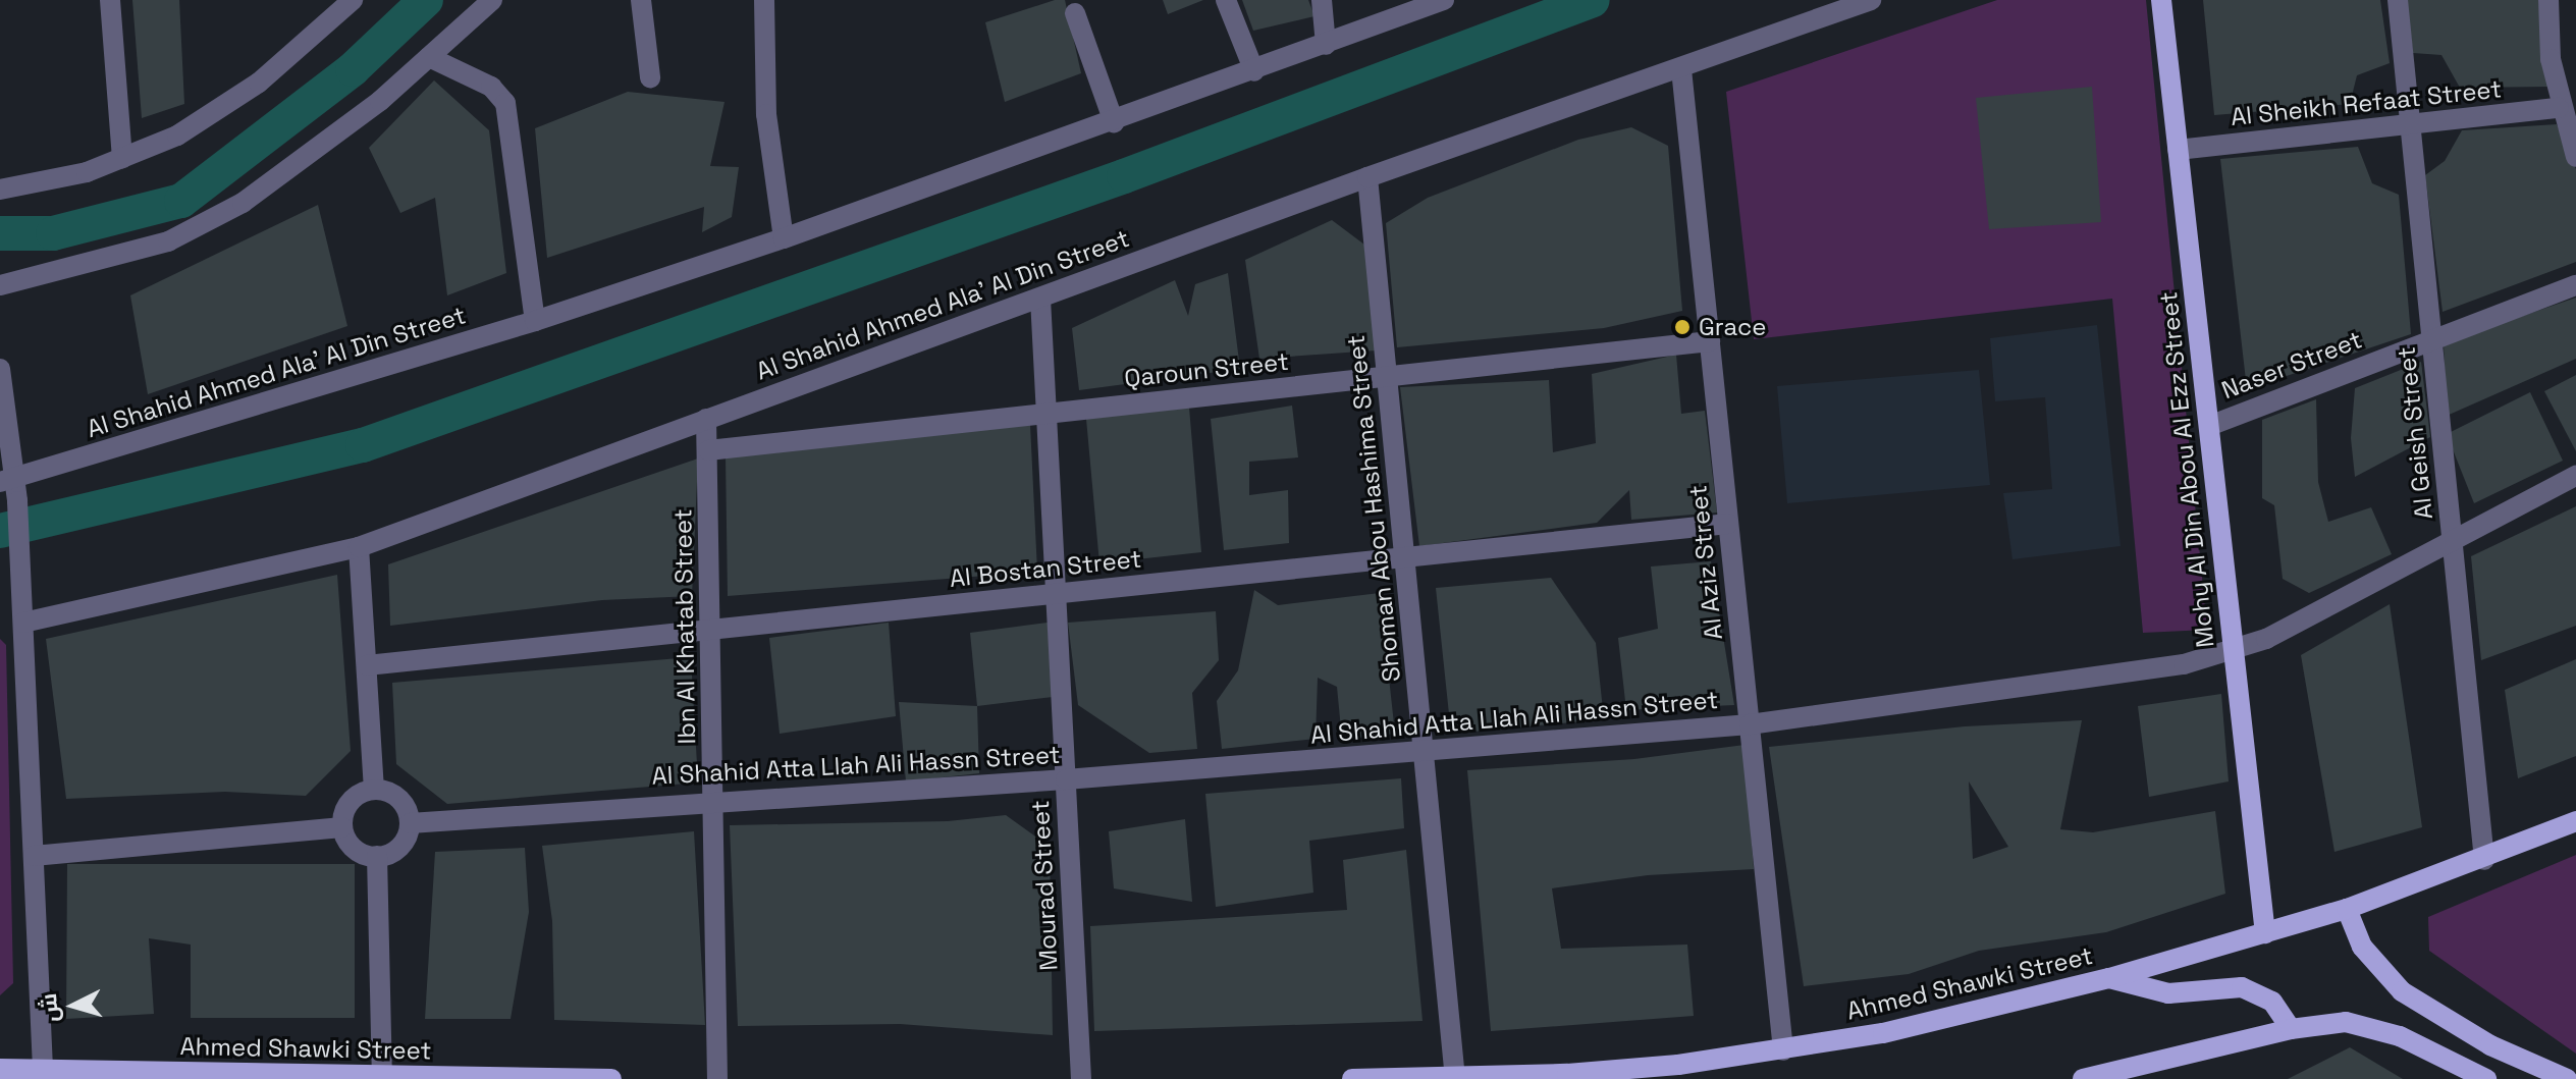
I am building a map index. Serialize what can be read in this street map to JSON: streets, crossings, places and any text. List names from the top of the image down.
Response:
{
  "streets": {
    "main road": ["Mohy Al Din Abou Al Ezz Street", "Ahmed Shawki Street"],
    "street": [
      "Al Sheikh Refaat Street",
      "Al Shahid Ahmed Ala' Al Din Street",
      "Naser Street",
      "Qaroun Street",
      "Al Geish Street",
      "Shoman Abou Hashima Street",
      "Al Aziz Street",
      "Al Bostan Street",
      "Ibn Al Khatab Street",
      "Al Shahid Atta Llah Ali Hassn Street",
      "Mourad Street"
    ]
  },
  "crossings": [
    ["Al Sheikh Refaat Street", "Al Geish Street"],
    ["Al Sheikh Refaat Street", "Mohy Al Din Abou Al Ezz Street"],
    ["Al Shahid Ahmed Ala' Al Din Street", "Shoman Abou Hashima Street"],
    ["Al Shahid Ahmed Ala' Al Din Street", "Al Aziz Street"],
    ["Al Shahid Ahmed Ala' Al Din Street", "Ibn Al Khatab Street"],
    ["Al Shahid Ahmed Ala' Al Din Street", "Mourad Street"],
    ["Naser Street", "Al Geish Street"],
    ["Naser Street", "Mohy Al Din Abou Al Ezz Street"],
    ["Qaroun Street", "Shoman Abou Hashima Street"],
    ["Qaroun Street", "Al Aziz Street"],
    ["Qaroun Street", "Ibn Al Khatab Street"],
    ["Qaroun Street", "Mourad Street"],
    ["Al Geish Street", "Al Shahid Atta Llah Ali Hassn Street"],
    ["Al Geish Street", "Ahmed Shawki Street"],
    ["Mohy Al Din Abou Al Ezz Street", "Al Shahid Atta Llah Ali Hassn Street"],
    ["Mohy Al Din Abou Al Ezz Street", "Ahmed Shawki Street"],
    ["Shoman Abou Hashima Street", "Al Bostan Street"],
    ["Shoman Abou Hashima Street", "Al Shahid Atta Llah Ali Hassn Street"],
    ["Shoman Abou Hashima Street", "Ahmed Shawki Street"],
    ["Al Aziz Street", "Al Bostan Street"],
    ["Al Aziz Street", "Al Shahid Atta Llah Ali Hassn Street"],
    ["Al Aziz Street", "Ahmed Shawki Street"],
    ["Al Bostan Street", "Ibn Al Khatab Street"],
    ["Al Bostan Street", "Mourad Street"],
    ["Ibn Al Khatab Street", "Al Shahid Atta Llah Ali Hassn Street"],
    ["Al Shahid Atta Llah Ali Hassn Street", "Mourad Street"]
  ],
  "places": ["Grace"],
  "north": "left"
}
